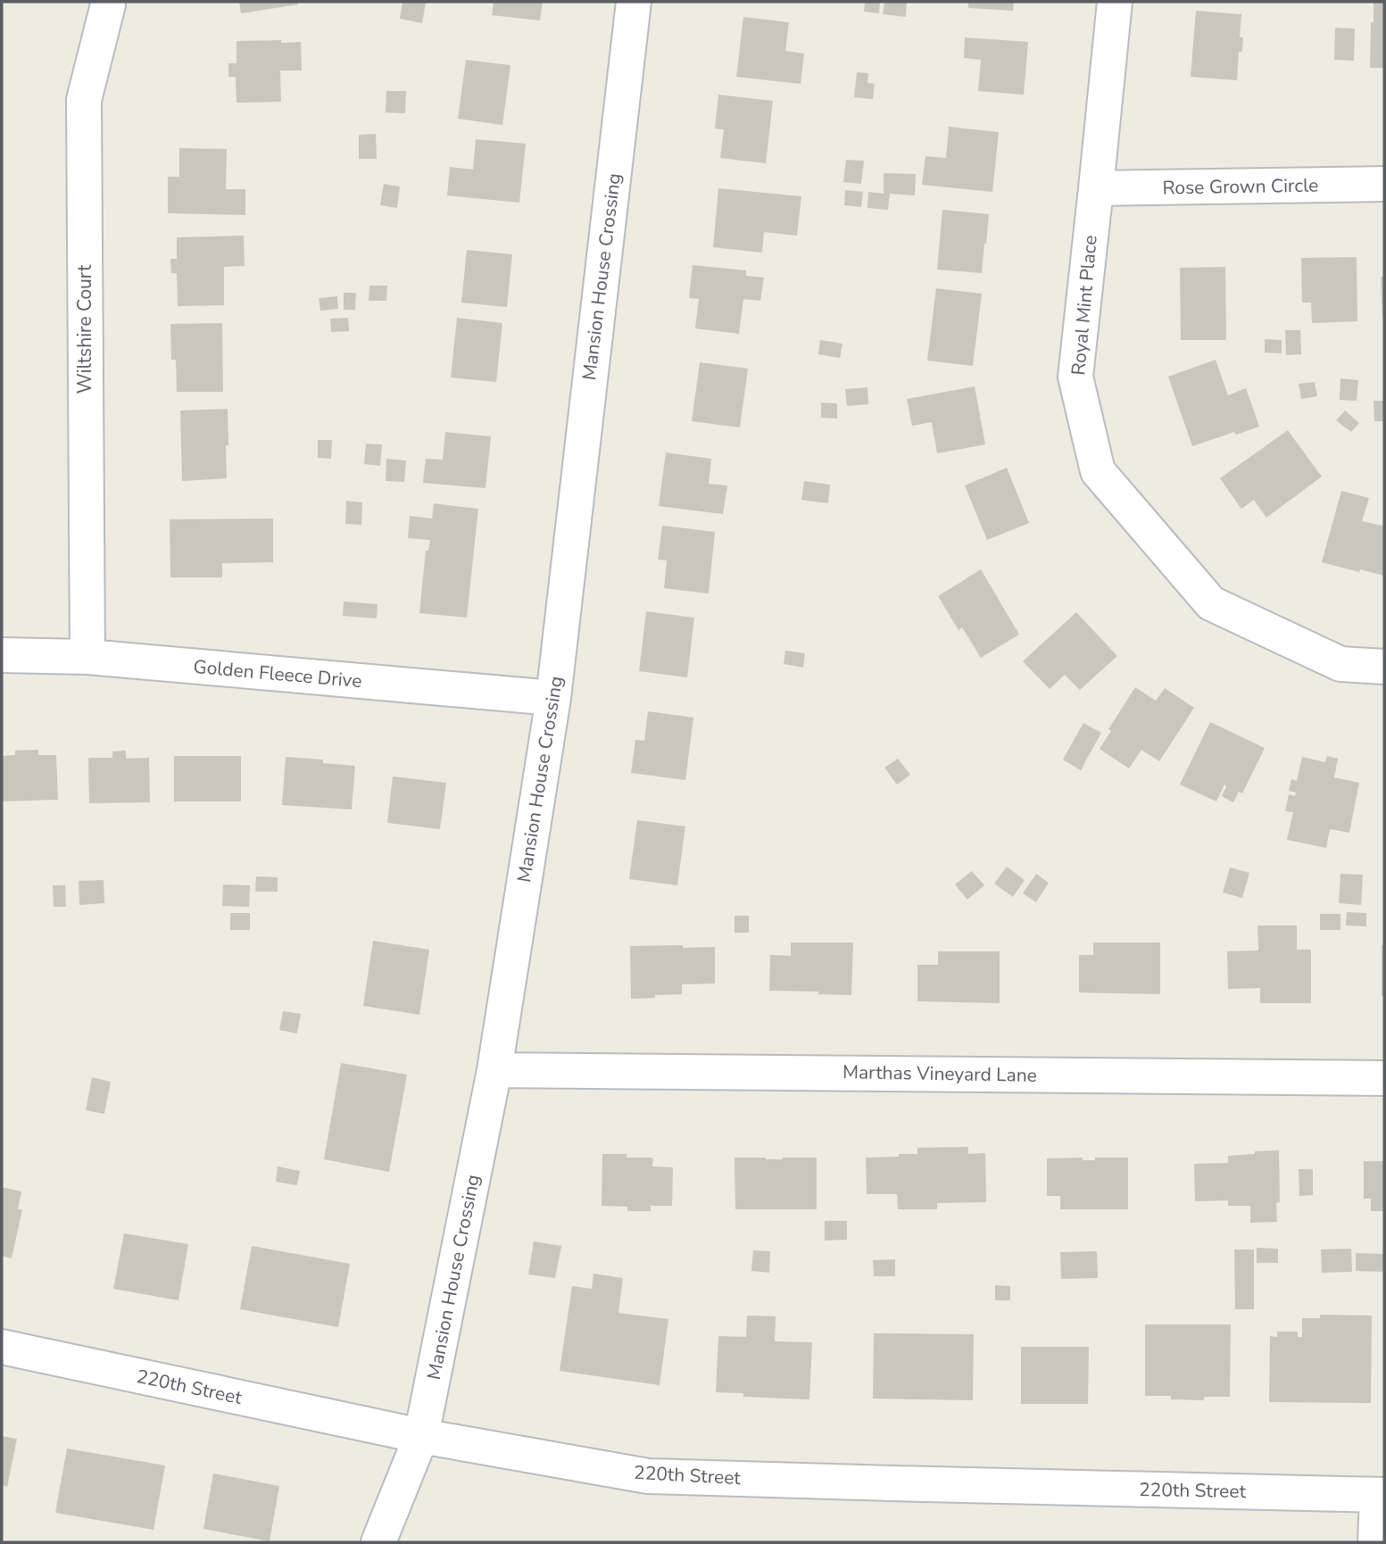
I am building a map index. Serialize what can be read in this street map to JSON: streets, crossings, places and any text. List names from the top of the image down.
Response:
{
  "streets": {
    "street": [
      "Rose Grown Circle",
      "Mansion House Crossing",
      "Royal Mint Place",
      "Wiltshire Court",
      "Golden Fleece Drive",
      "Marthas Vineyard Lane",
      "220th Street"
    ]
  },
  "crossings": [
    ["Rose Grown Circle", "Royal Mint Place"],
    ["Mansion House Crossing", "Golden Fleece Drive"],
    ["Mansion House Crossing", "Marthas Vineyard Lane"],
    ["Mansion House Crossing", "220th Street"],
    ["Wiltshire Court", "Golden Fleece Drive"]
  ]
}
